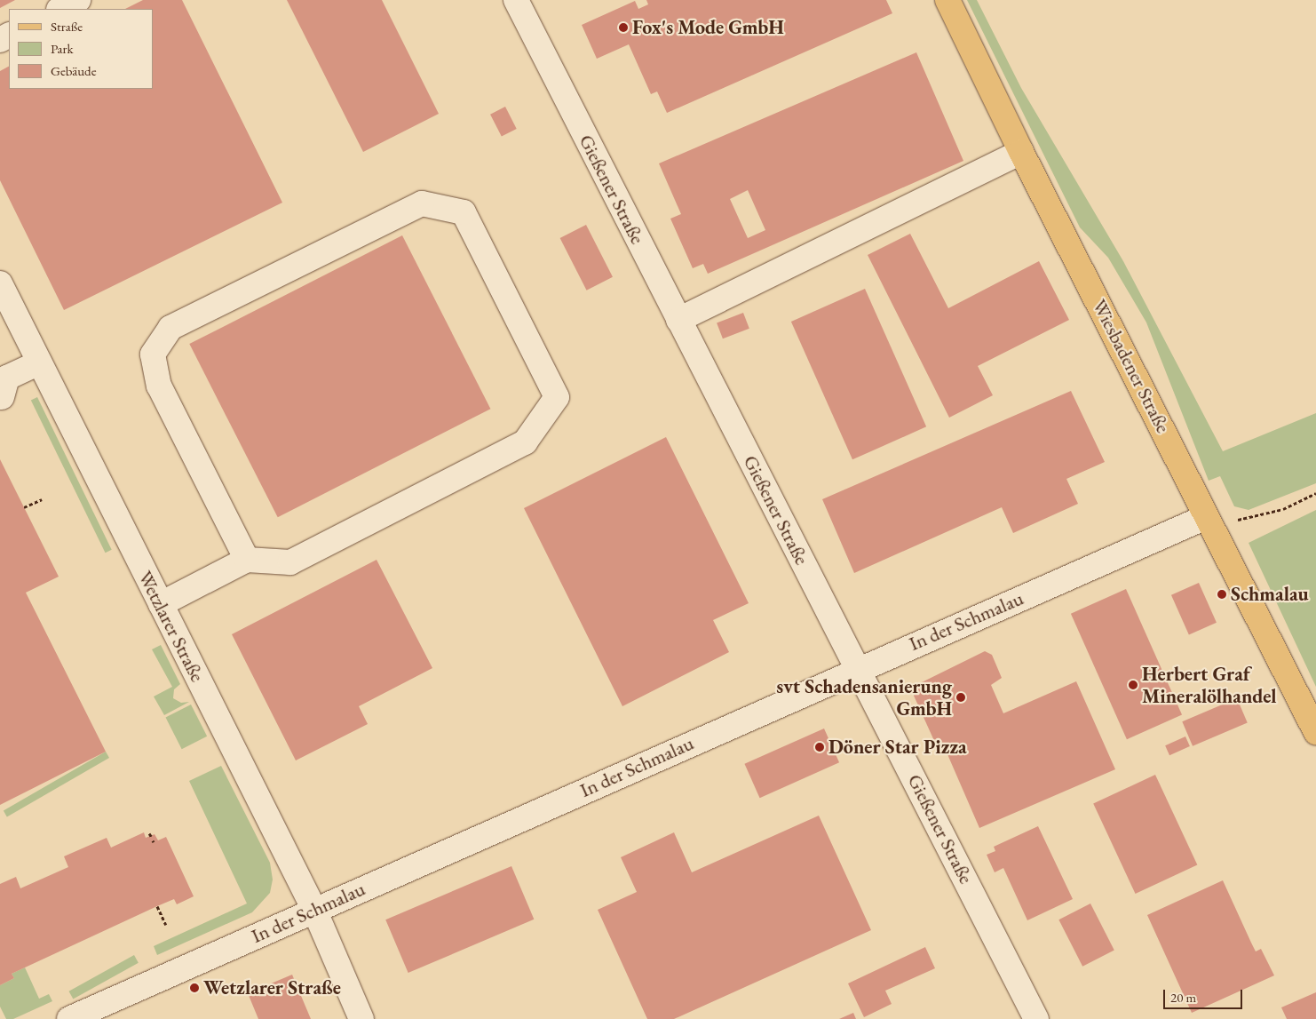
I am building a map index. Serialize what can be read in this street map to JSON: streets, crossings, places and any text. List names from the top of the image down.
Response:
{
  "streets": {
    "main road": ["Wiesbadener Straße"],
    "street": ["Gießener Straße", "In der Schmalau", "Wetzlarer Straße"]
  },
  "crossings": [
    ["Gießener Straße", "In der Schmalau"],
    ["Wiesbadener Straße", "In der Schmalau"],
    ["In der Schmalau", "Wetzlarer Straße"]
  ],
  "places": [
    "Fox's Mode GmbH",
    "Schmalau",
    "Herbert Graf Mineralölhandel",
    "svt Schadensanierung GmbH",
    "Döner Star Pizza",
    "Wetzlarer Straße"
  ],
  "legend": ["Straße", "Park", "Gebäude"],
  "scale_bar": "20 m"
}
